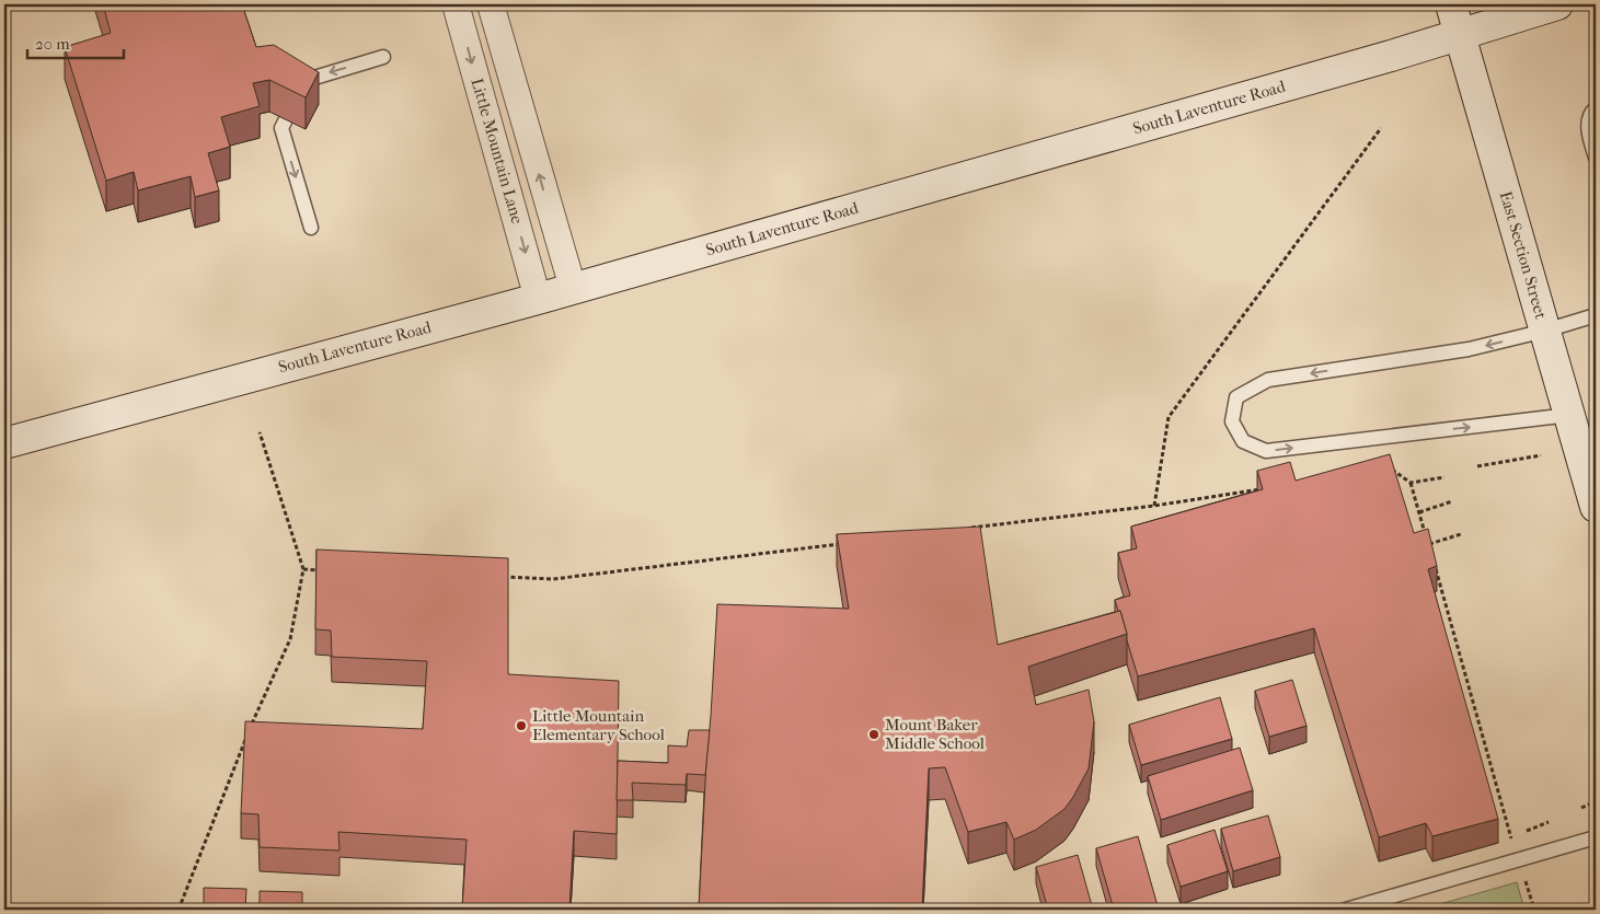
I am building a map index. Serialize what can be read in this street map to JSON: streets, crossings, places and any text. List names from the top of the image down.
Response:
{
  "streets": {
    "street": ["South Laventure Road", "Little Mountain Lane", "East Section Street"]
  },
  "crossings": [
    ["South Laventure Road", "Little Mountain Lane"],
    ["South Laventure Road", "East Section Street"]
  ],
  "places": ["Little Mountain Elementary School", "Mount Baker Middle School"],
  "scale_bar": "20 m"
}
